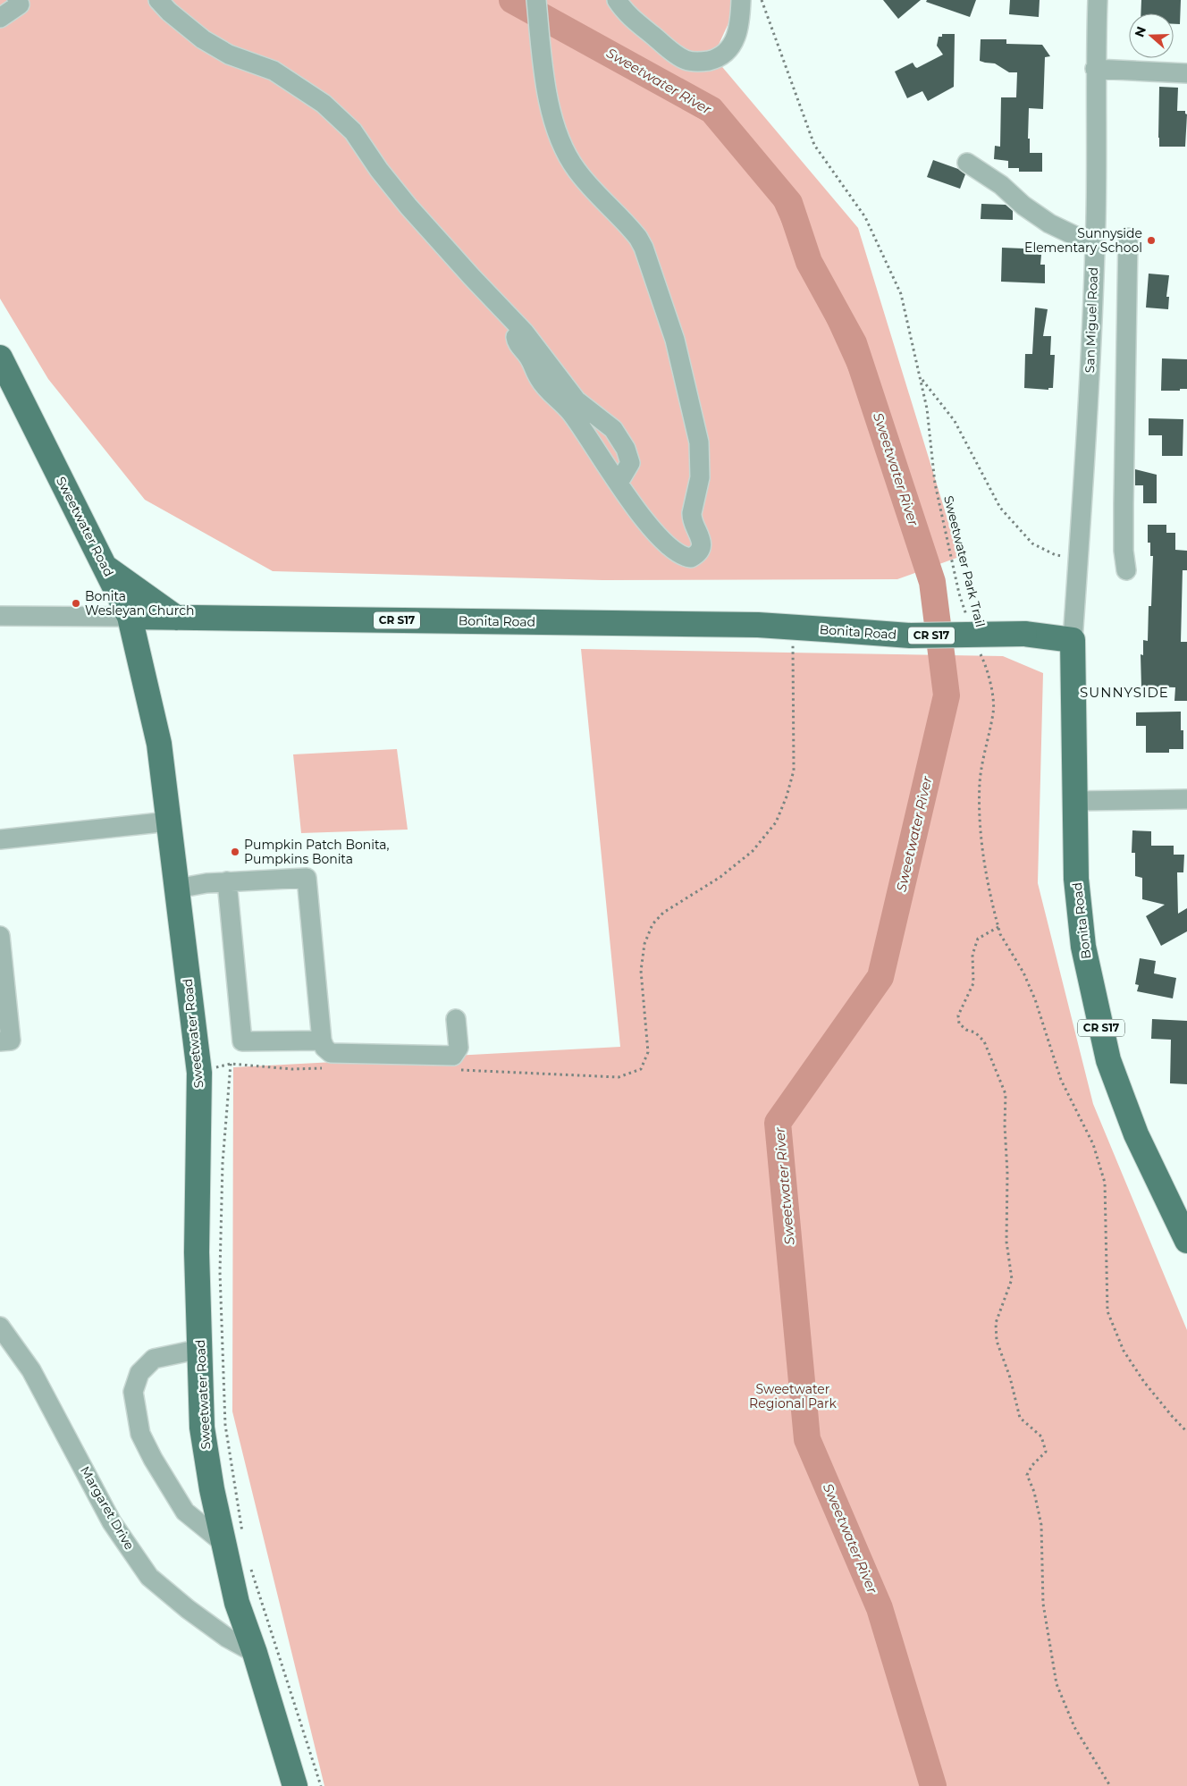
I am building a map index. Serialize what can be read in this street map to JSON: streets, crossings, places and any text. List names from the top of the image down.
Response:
{
  "streets": {
    "main road": ["Sweetwater Road", "CR S17", "Bonita Road"],
    "street": ["San Miguel Road", "Margaret Drive"],
    "path": ["Sweetwater Park Trail"]
  },
  "crossings": [
    ["San Miguel Road", "Bonita Road"],
    ["Sweetwater Road", "Bonita Road"],
    ["Sweetwater Road", "Margaret Drive"]
  ],
  "districts": ["SUNNYSIDE"],
  "water": ["Sweetwater River"],
  "parks": ["Sweetwater Regional Park"],
  "places": ["Sunnyside Elementary School", "Bonita Wesleyan Church", "Pumpkin Patch Bonita, Pumpkins Bonita"],
  "north": "left"
}
